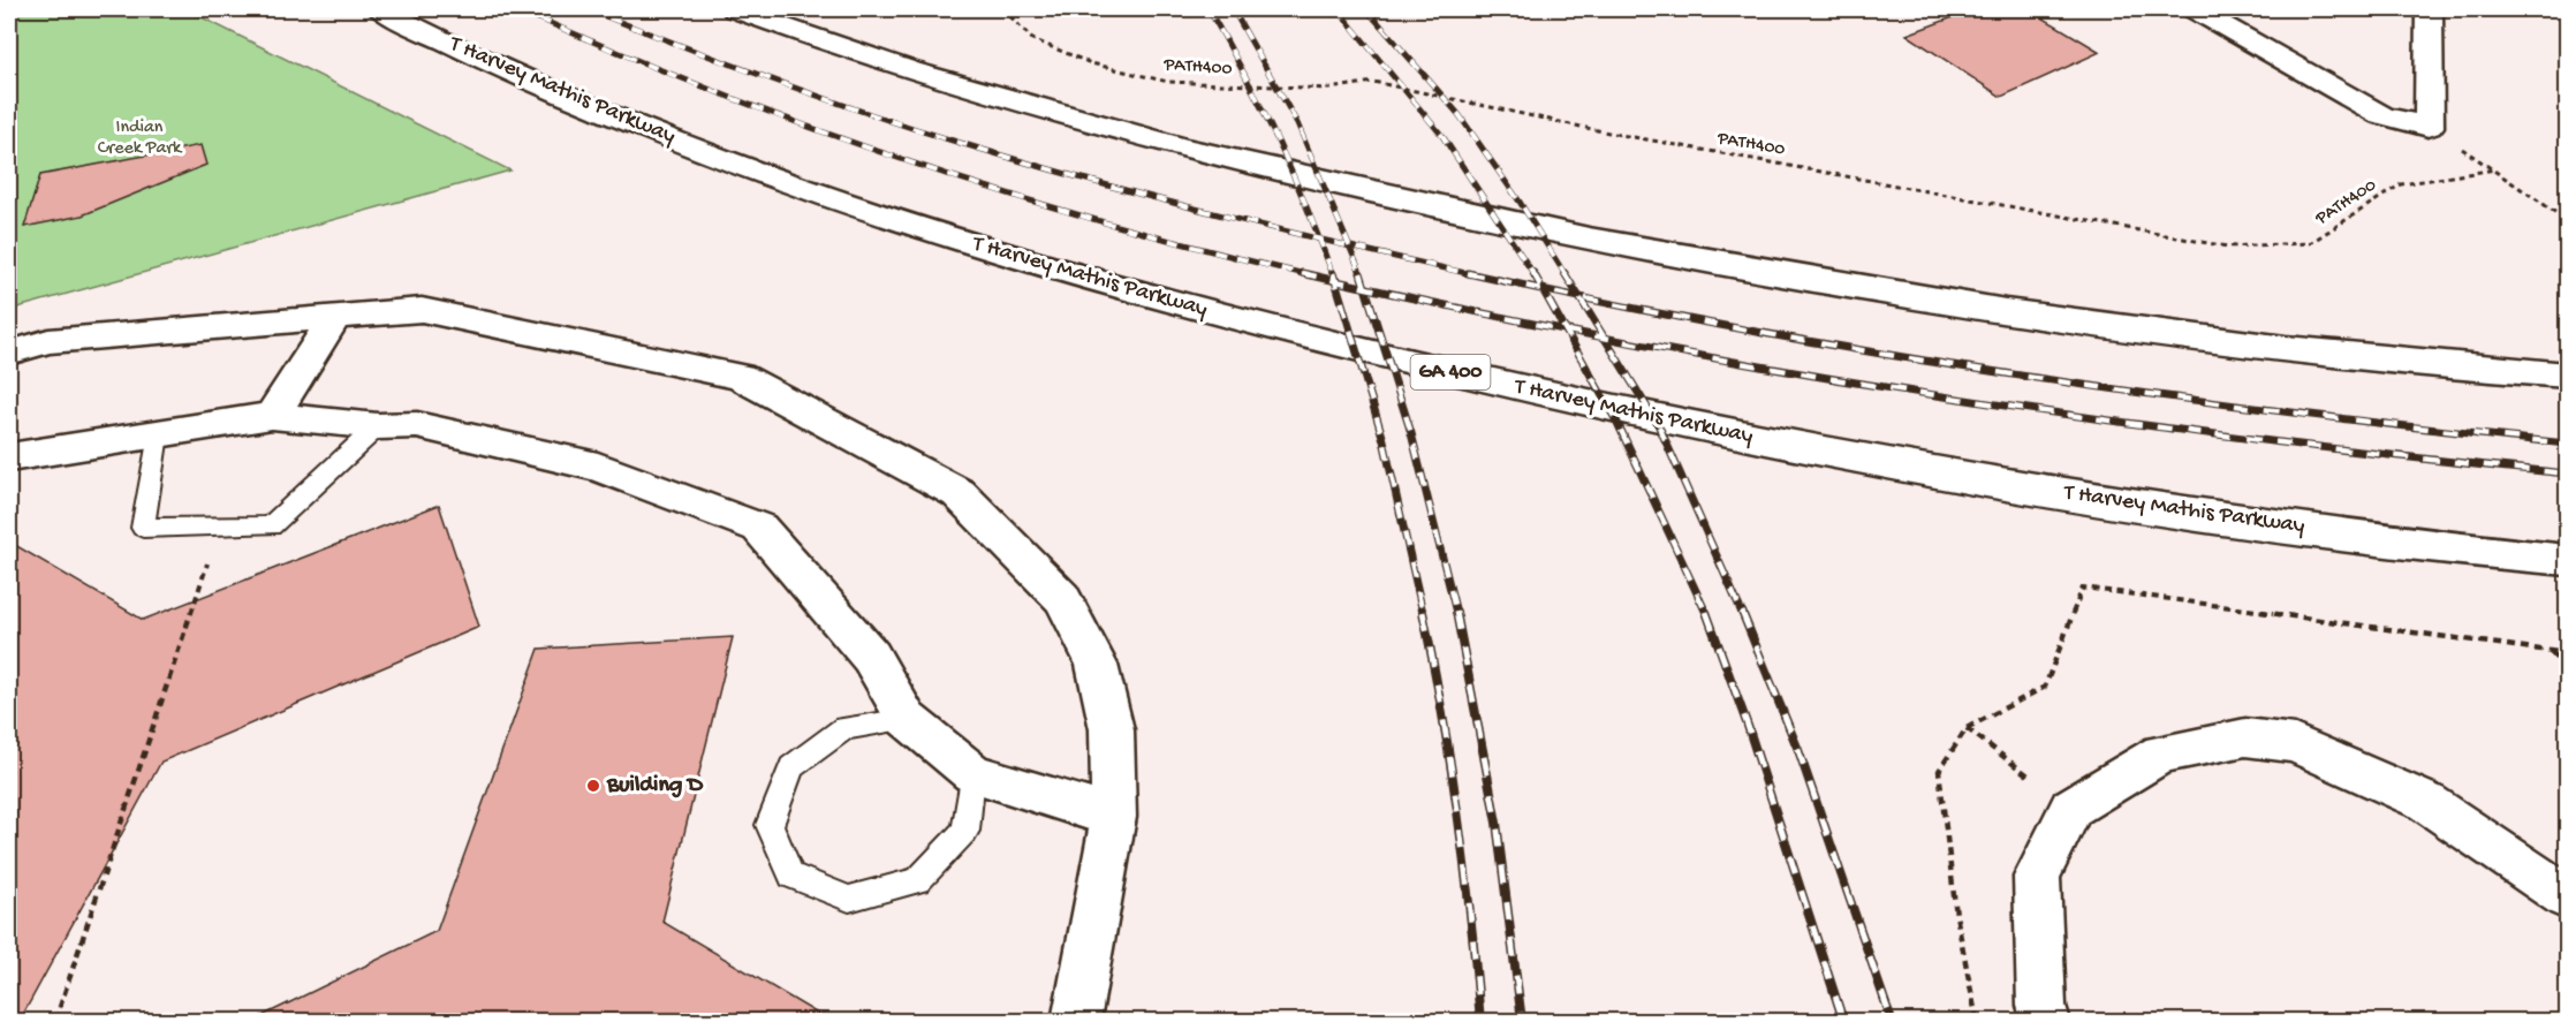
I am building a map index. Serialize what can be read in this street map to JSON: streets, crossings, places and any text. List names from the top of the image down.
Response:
{
  "streets": {
    "main road": ["T Harvey Mathis Parkway", "GA 400"],
    "path": ["PATH400"]
  },
  "parks": ["Indian Creek Park"],
  "places": ["Building D"]
}
